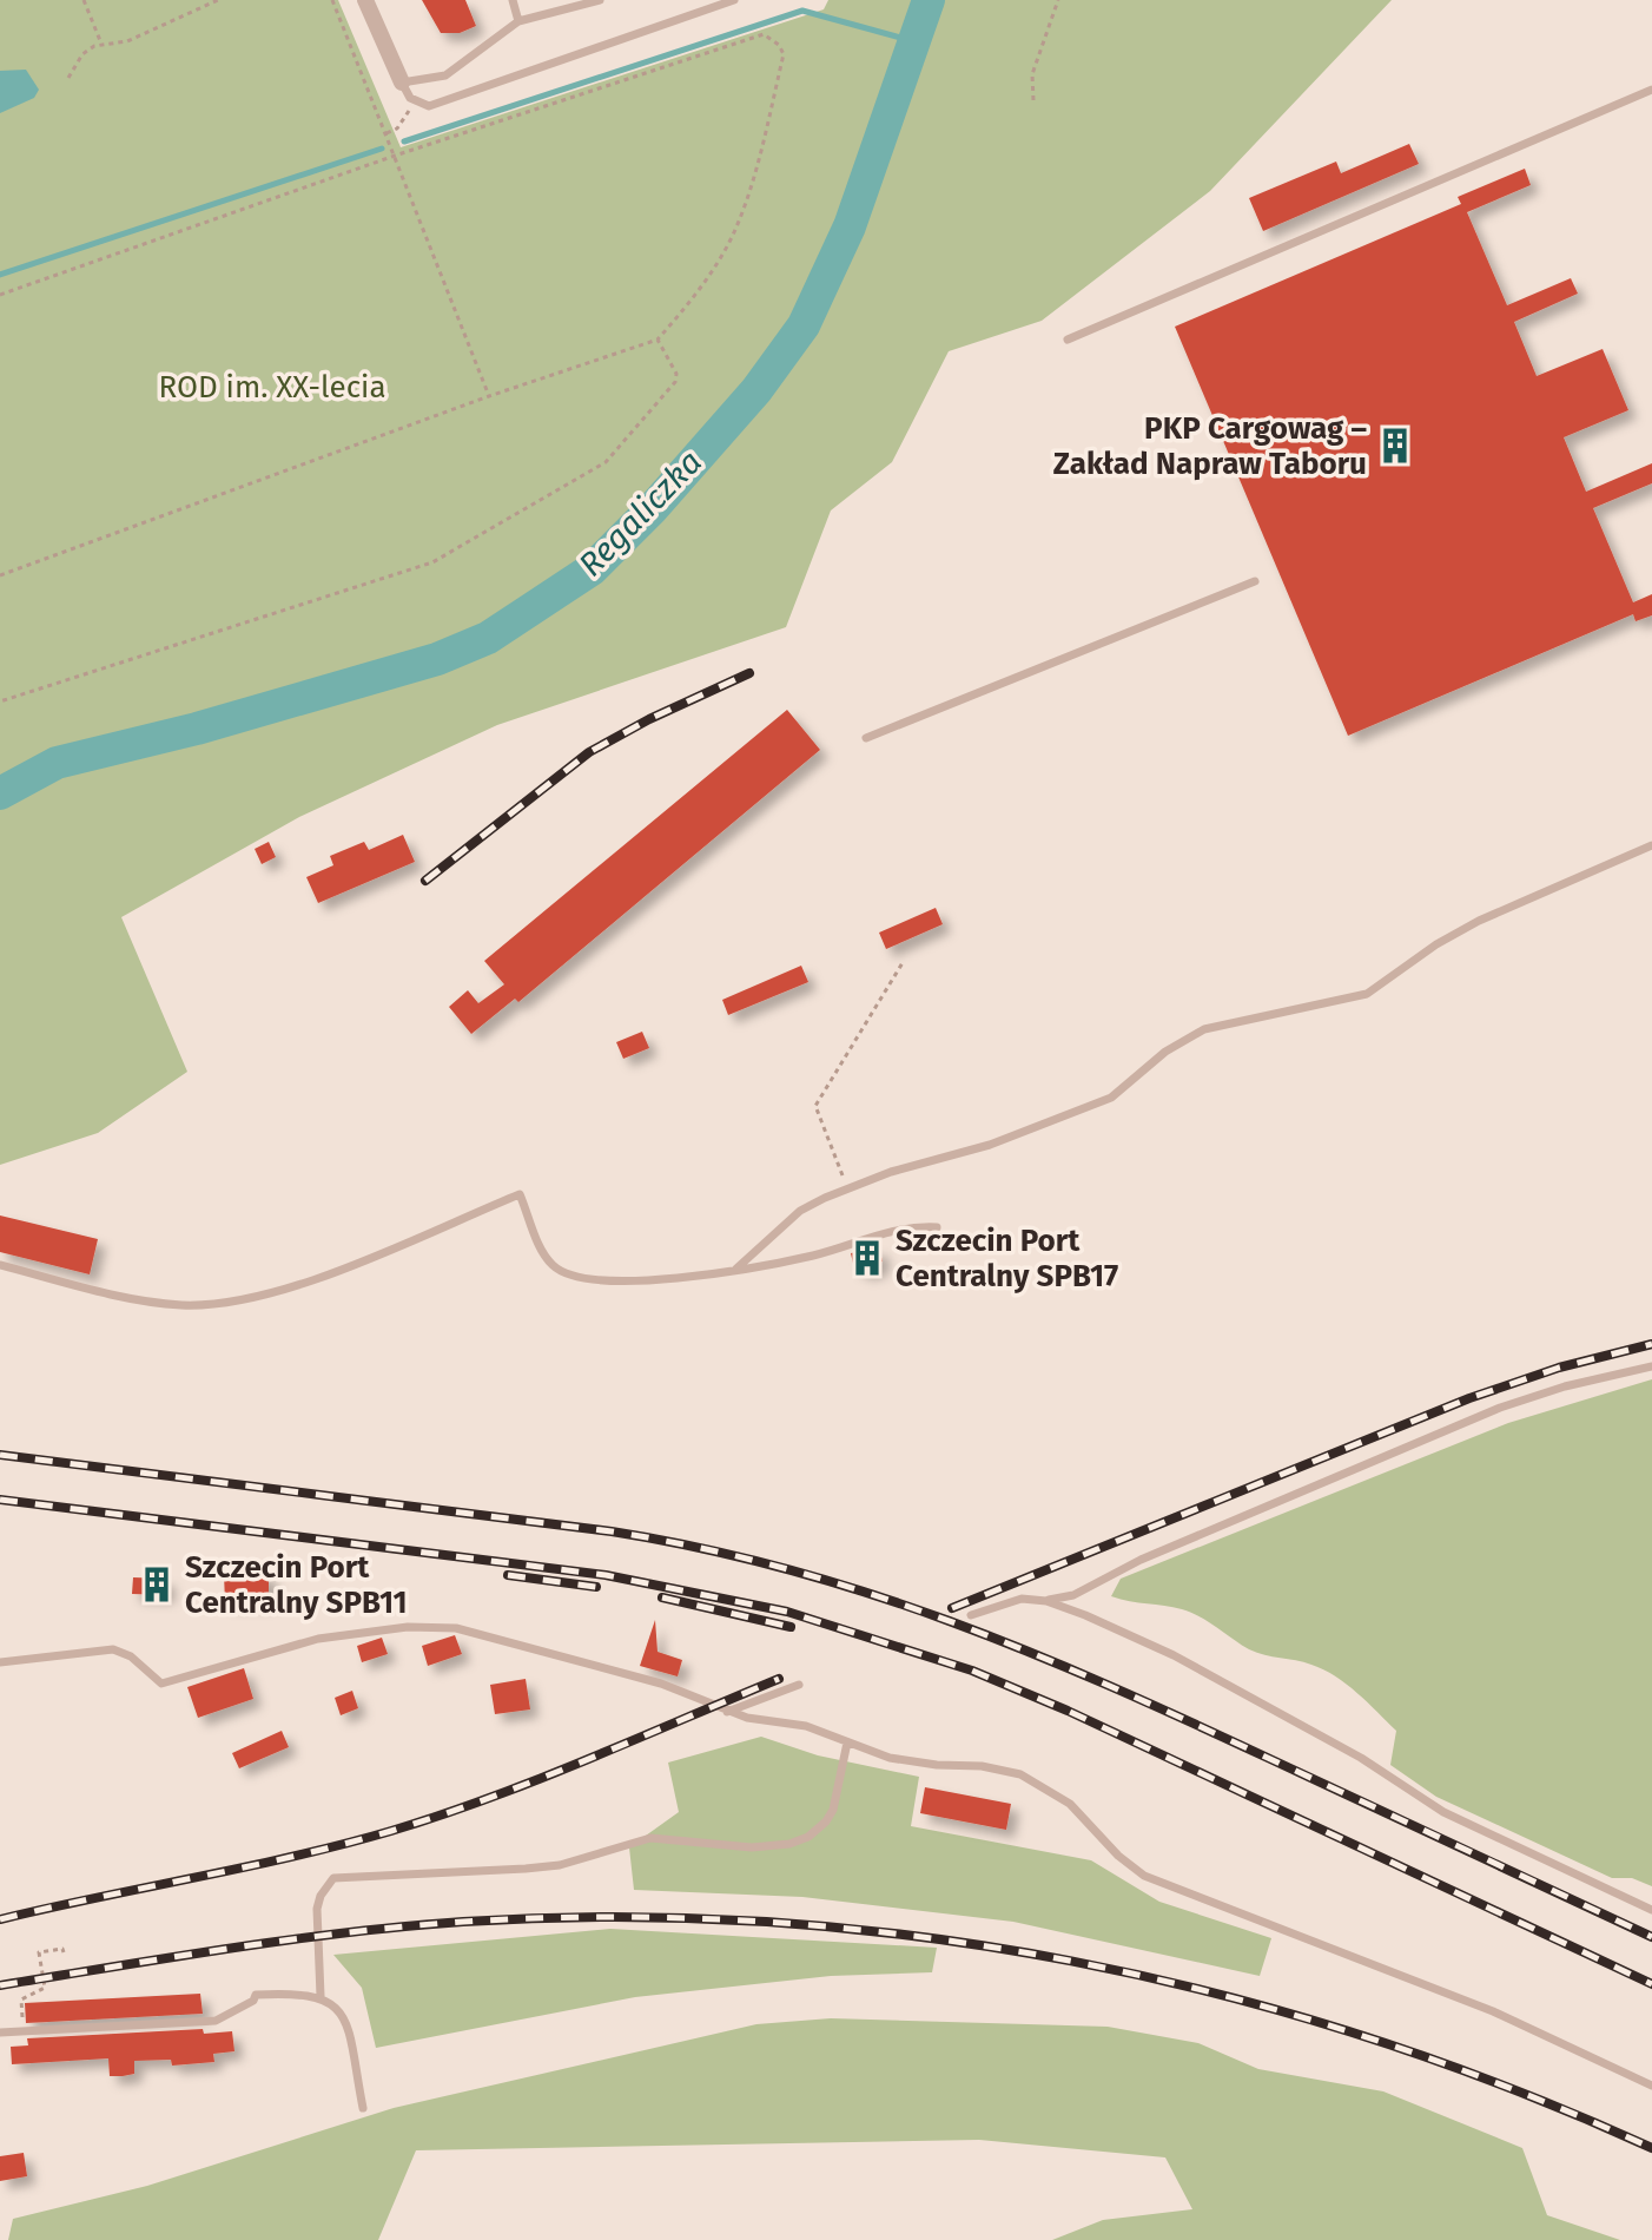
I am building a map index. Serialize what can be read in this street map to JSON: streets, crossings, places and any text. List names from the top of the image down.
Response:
{
  "water": ["Regaliczka"],
  "parks": ["ROD im. XX-lecia"],
  "places": {
    "building": ["PKP Cargowag – Zakład Napraw Taboru", "Szczecin Port Centralny SPB17", "Szczecin Port Centralny SPB11"]
  }
}
